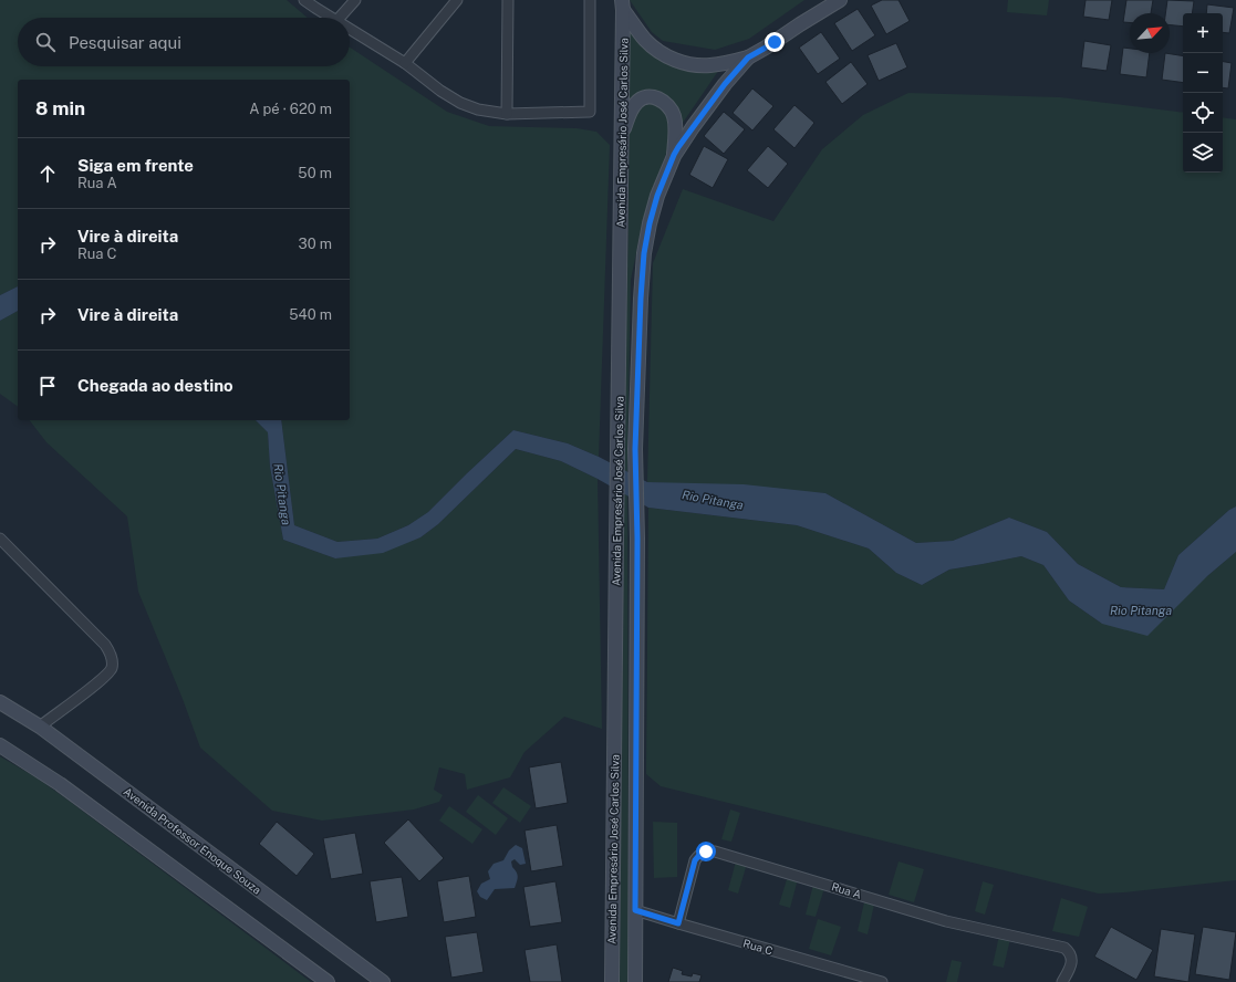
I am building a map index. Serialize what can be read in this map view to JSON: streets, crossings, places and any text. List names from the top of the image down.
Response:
{
  "streets": {
    "main road": ["Avenida Empresário José Carlos Silva", "Avenida Professor Enoque Souza"],
    "street": ["Rua A", "Rua C"]
  },
  "crossings": [
    ["Avenida Empresário José Carlos Silva", "Rua C"],
    ["Rua A", "Rua C"]
  ],
  "water": ["Rio Pitanga"],
  "north": "top right",
  "page": {
    "map_buttons": ["+", "−"],
    "search": "Pesquisar aqui",
    "heading": ["8 min", "A pé · 620 m"],
    "list": [
      ["Siga em frente", "Rua A", "50 m"],
      ["Vire à direita", "Rua C", "30 m"],
      ["Vire à direita", "540 m"],
      "Chegada ao destino"
    ]
  }
}
